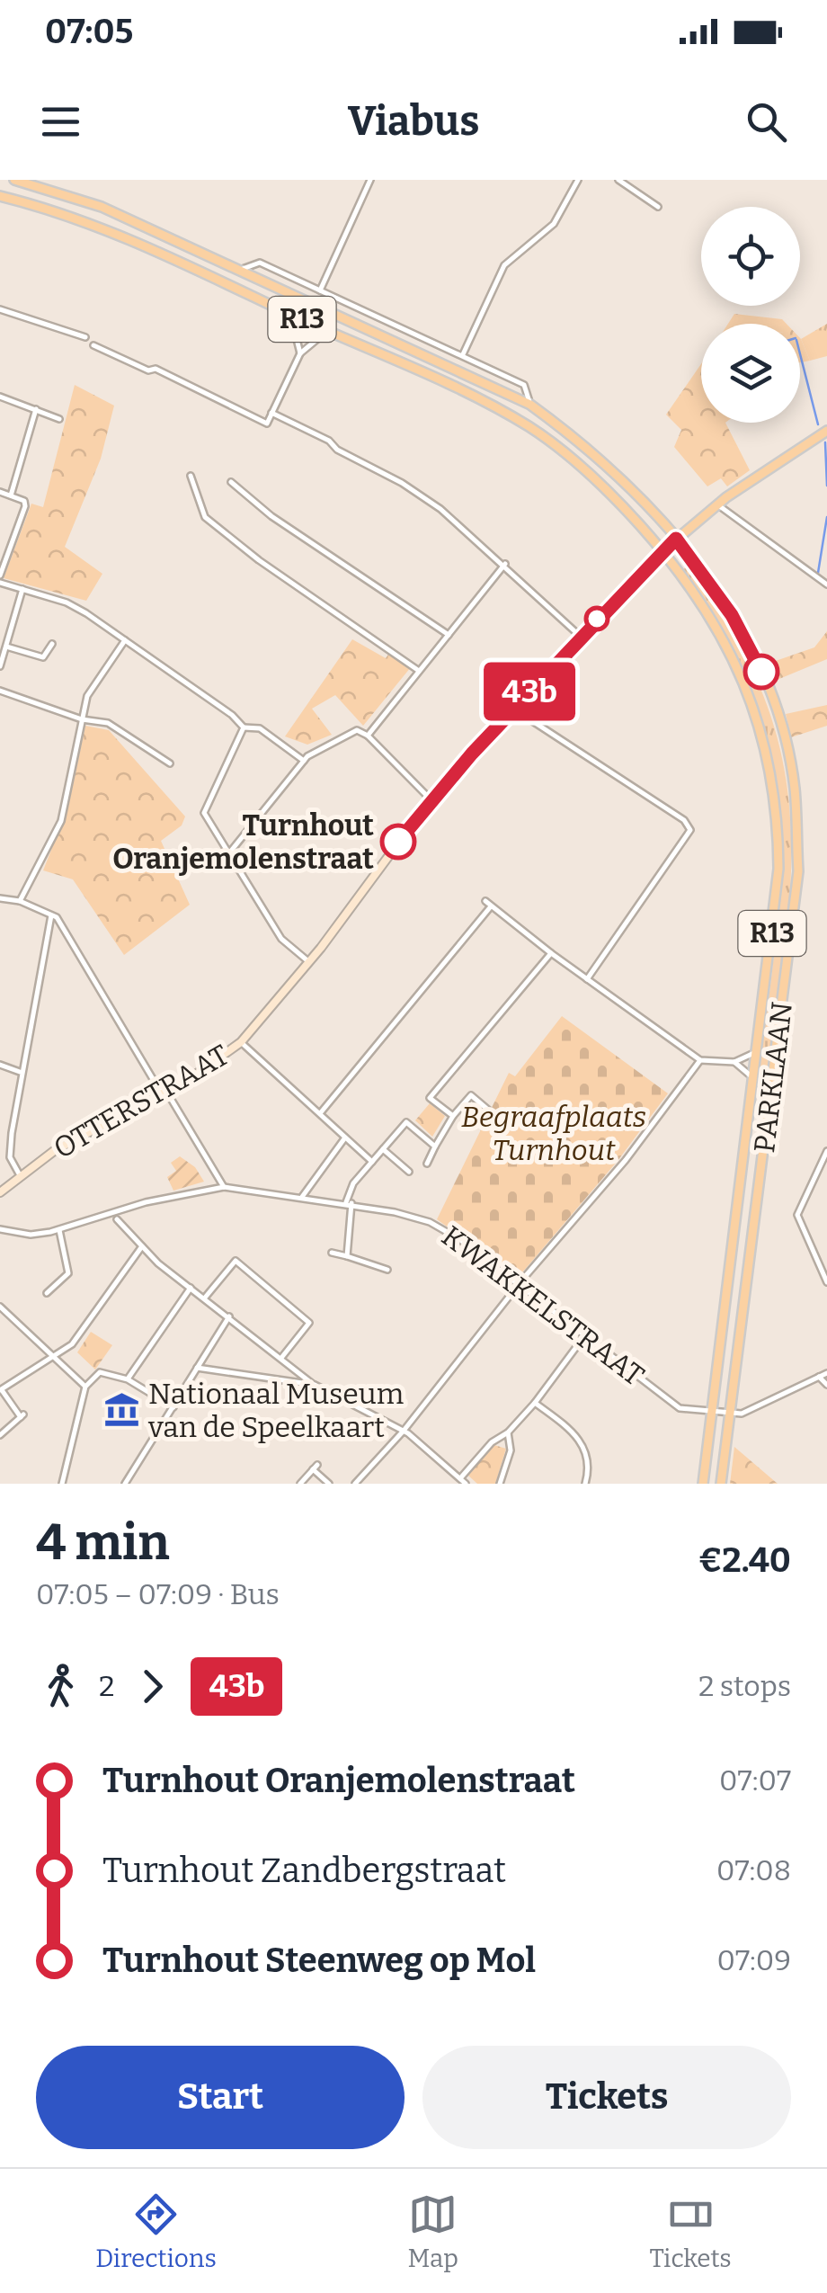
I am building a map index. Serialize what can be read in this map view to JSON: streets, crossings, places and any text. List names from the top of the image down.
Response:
{
  "streets": {
    "main road": ["R13", "PARKLAAN"],
    "street": ["OTTERSTRAAT", "KWAKKELSTRAAT"]
  },
  "crossings": [
    ["R13", "PARKLAAN"],
    ["R13", "OTTERSTRAAT"],
    ["PARKLAAN", "OTTERSTRAAT"],
    ["PARKLAAN", "KWAKKELSTRAAT"]
  ],
  "parks": ["Begraafplaats Turnhout"],
  "places": {
    "other": ["Turnhout Oranjemolenstraat"],
    "museum": ["Nationaal Museum van de Speelkaart"]
  },
  "lines": ["bus line 43b"],
  "page": {
    "status": "07:05",
    "header": "Viabus",
    "on_map": "43b",
    "heading": ["4 min", "07:05 – 07:09 · Bus", "€2.40"],
    "legs": ["2", "43b", "2 stops"],
    "list": [
      {
        "name": "Turnhout Oranjemolenstraat",
        "value": "07:07"
      },
      {
        "name": "Turnhout Zandbergstraat",
        "value": "07:08"
      },
      {
        "name": "Turnhout Steenweg op Mol",
        "value": "07:09"
      }
    ],
    "buttons": ["Start", "Tickets"],
    "tabs": ["Directions", "Map", "Tickets"]
  }
}
